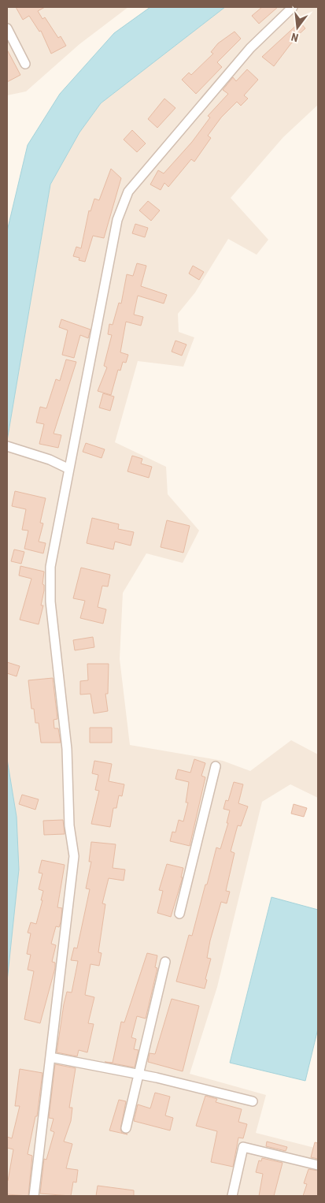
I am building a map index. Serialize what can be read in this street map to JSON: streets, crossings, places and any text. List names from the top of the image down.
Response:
{
  "north": "bottom"
}
